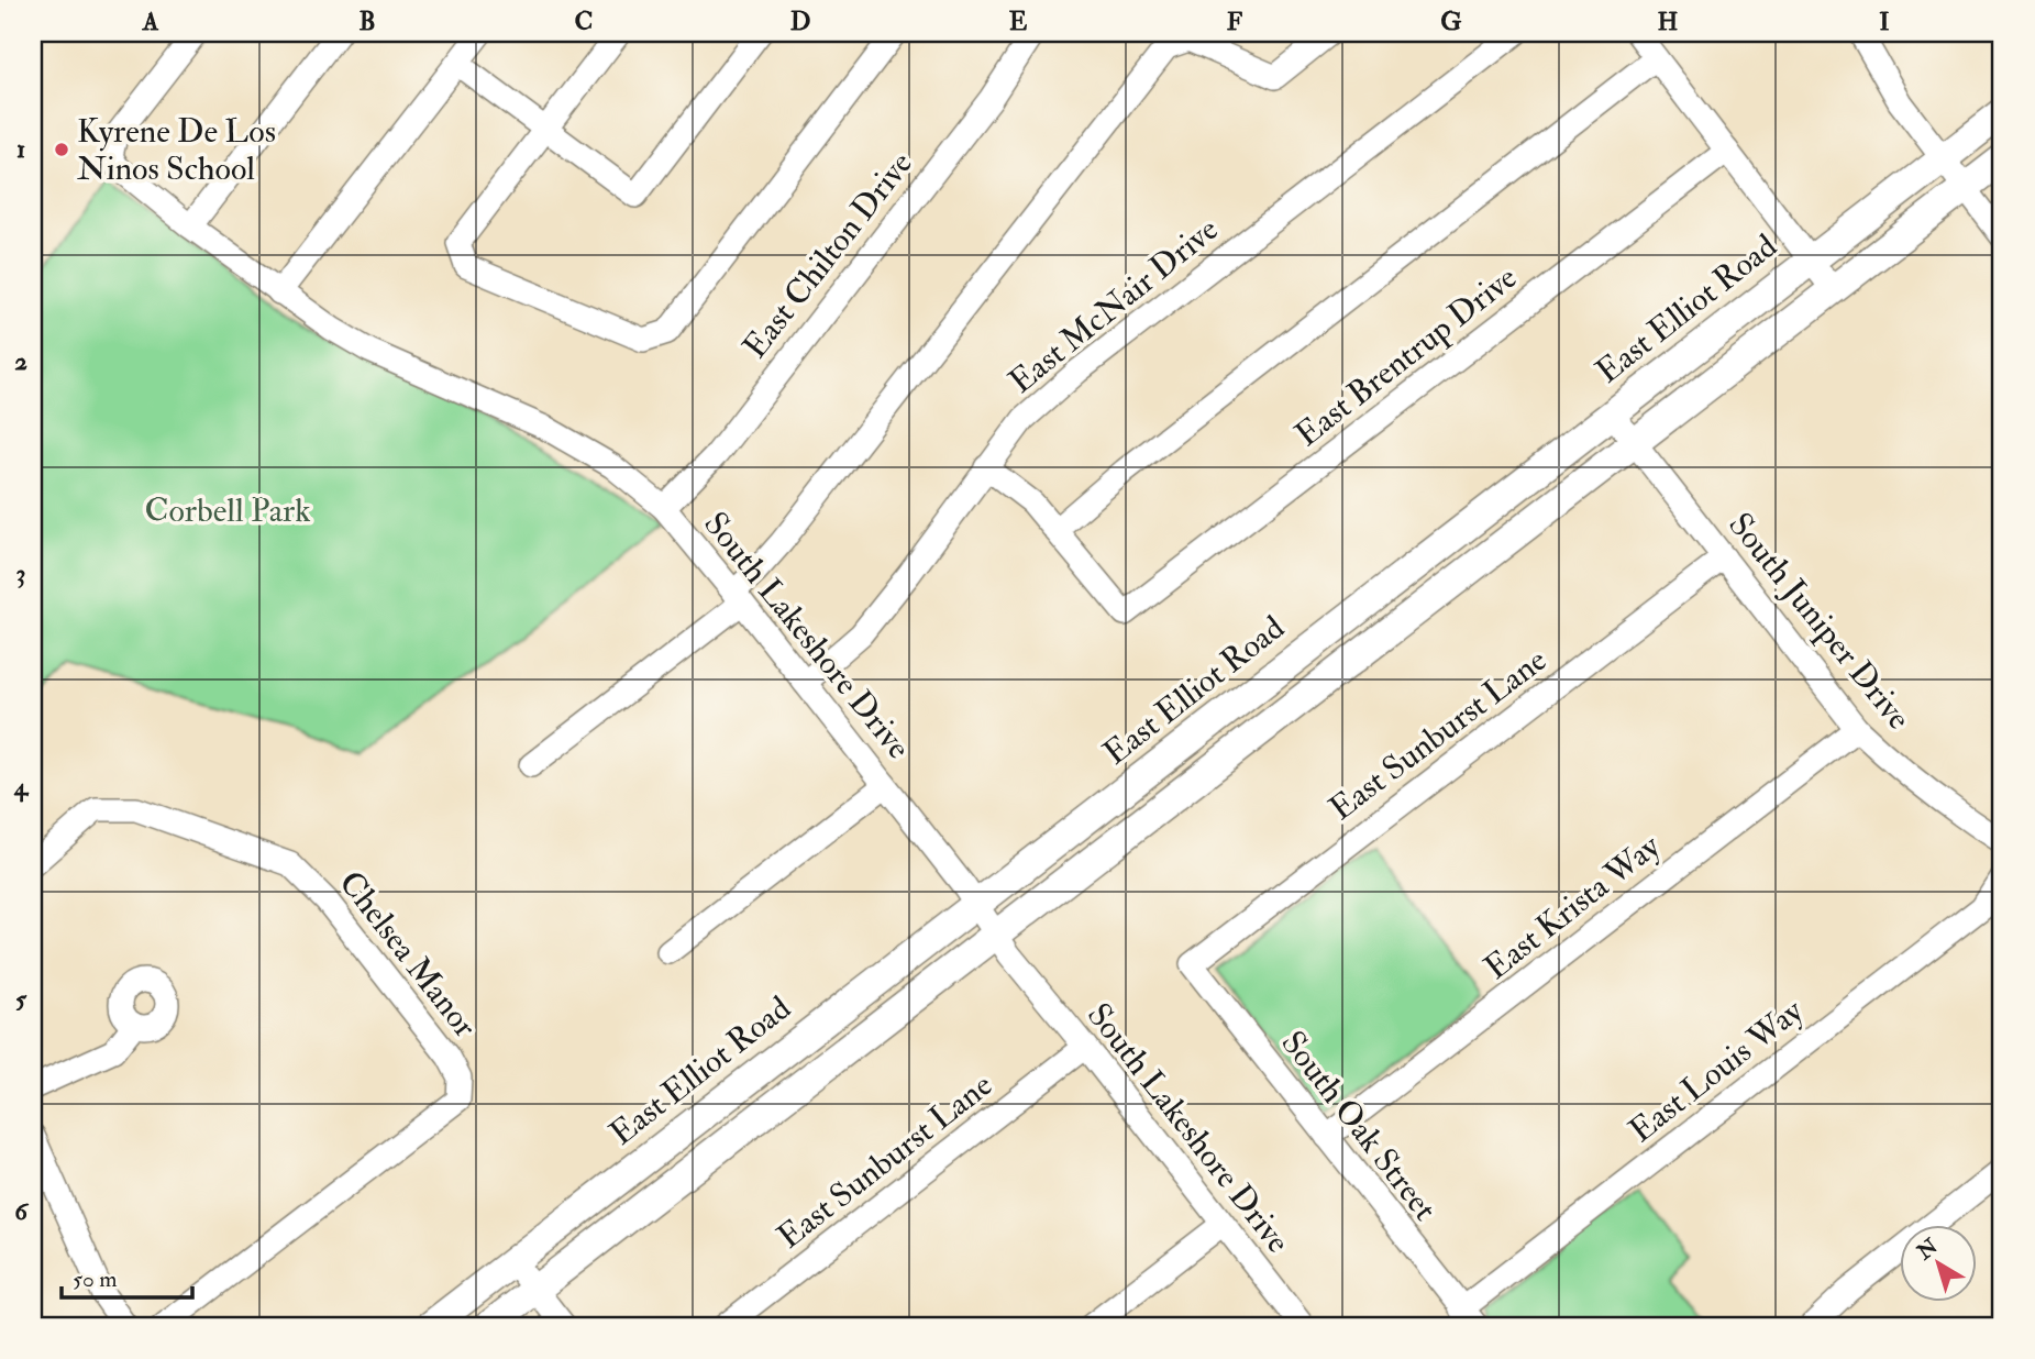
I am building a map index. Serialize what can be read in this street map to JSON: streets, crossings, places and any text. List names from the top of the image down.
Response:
{
  "streets": {
    "main road": ["East Elliot Road"],
    "street": [
      "East Chilton Drive",
      "East McNair Drive",
      "East Brentrup Drive",
      "South Juniper Drive",
      "South Lakeshore Drive",
      "East Sunburst Lane",
      "East Krista Way",
      "Chelsea Manor",
      "East Louis Way",
      "South Oak Street"
    ]
  },
  "crossings": [
    ["East Chilton Drive", "South Lakeshore Drive"],
    ["East McNair Drive", "South Lakeshore Drive"],
    ["East Elliot Road", "South Juniper Drive"],
    ["East Elliot Road", "South Lakeshore Drive"],
    ["South Juniper Drive", "East Sunburst Lane"],
    ["South Juniper Drive", "East Krista Way"],
    ["South Lakeshore Drive", "East Sunburst Lane"],
    ["East Sunburst Lane", "South Oak Street"],
    ["East Krista Way", "South Oak Street"],
    ["East Louis Way", "South Oak Street"]
  ],
  "parks": ["Corbell Park"],
  "places": ["Kyrene De Los Ninos School"],
  "scale_bar": "50 m",
  "north": "top left",
  "grid": {
    "columns": [
      "A",
      "B",
      "C",
      "D",
      "E",
      "F",
      "G",
      "H",
      "I"
    ],
    "rows": [
      "1",
      "2",
      "3",
      "4",
      "5",
      "6"
    ]
  }
}
